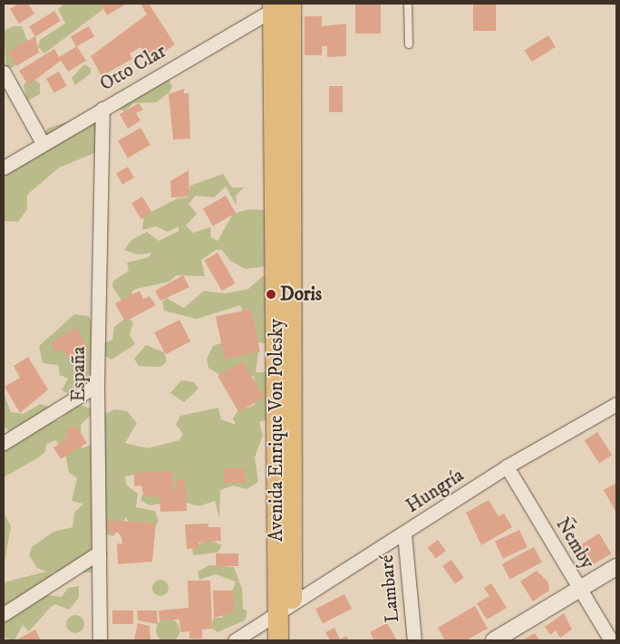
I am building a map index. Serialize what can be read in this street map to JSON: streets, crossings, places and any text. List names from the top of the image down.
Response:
{
  "streets": {
    "main road": ["Avenida Enrique Von Polesky"],
    "street": [
      "Otto Clar",
      "España",
      "Hungría",
      "Ñemby",
      "Lambaré"
    ]
  },
  "crossings": [
    ["Otto Clar", "España"],
    ["Otto Clar", "Avenida Enrique Von Polesky"],
    ["Avenida Enrique Von Polesky", "Hungría"],
    ["Hungría", "Ñemby"],
    ["Hungría", "Lambaré"]
  ],
  "places": ["Doris"]
}
